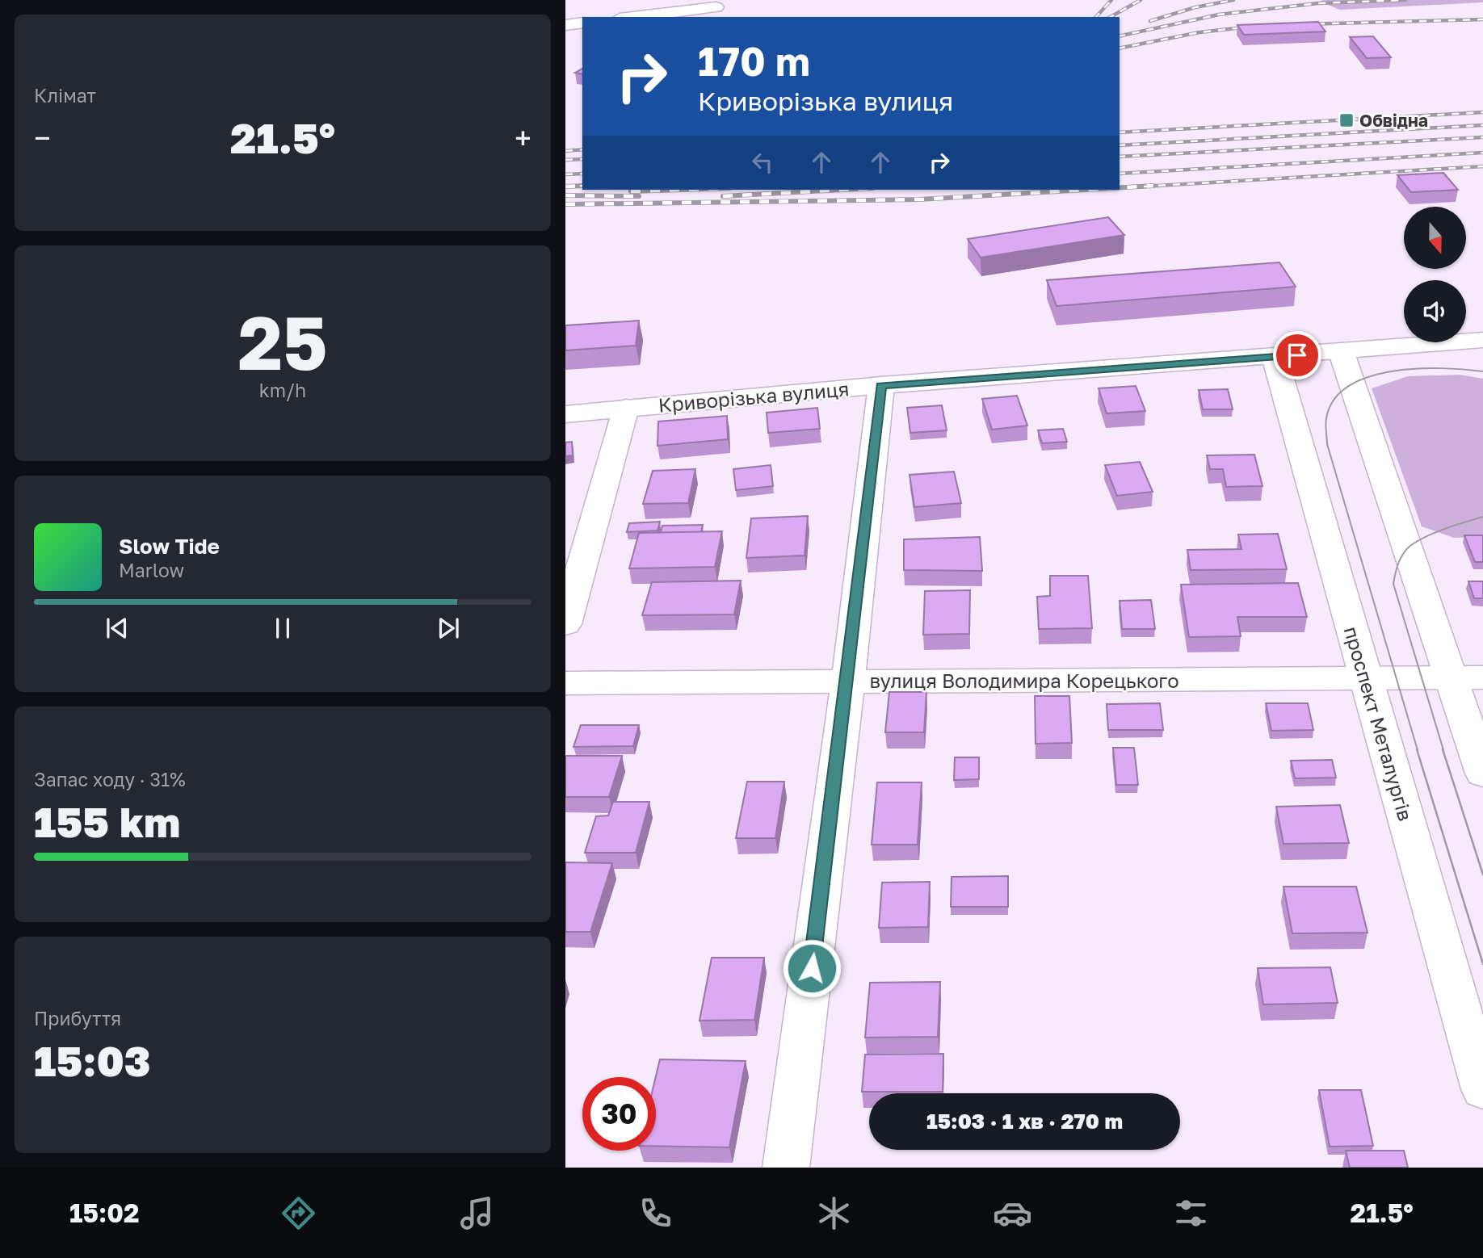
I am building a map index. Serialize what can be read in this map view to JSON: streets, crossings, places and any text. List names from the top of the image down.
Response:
{
  "streets": {
    "main road": ["Криворізька вулиця", "вулиця Володимира Корецького", "проспект Металургів"]
  },
  "crossings": [
    ["Криворізька вулиця", "проспект Металургів"],
    ["вулиця Володимира Корецького", "проспект Металургів"]
  ],
  "places": {
    "transit": ["Обвідна"]
  },
  "north": "bottom",
  "page": {
    "tile": [
      "Клімат",
      ["25", "km/h"],
      ["Запас ходу · 31%", "155 km"],
      ["Прибуття", "15:03"]
    ],
    "turn": ["170 m", "Криворізька вулиця"],
    "heat": ["−", "21.5°", "+"],
    "song": ["Slow Tide", "Marlow"],
    "limit": "30",
    "trip": "15:03 · 1 хв · 270 m",
    "tabs": ["15:02", "21.5°"]
  }
}
